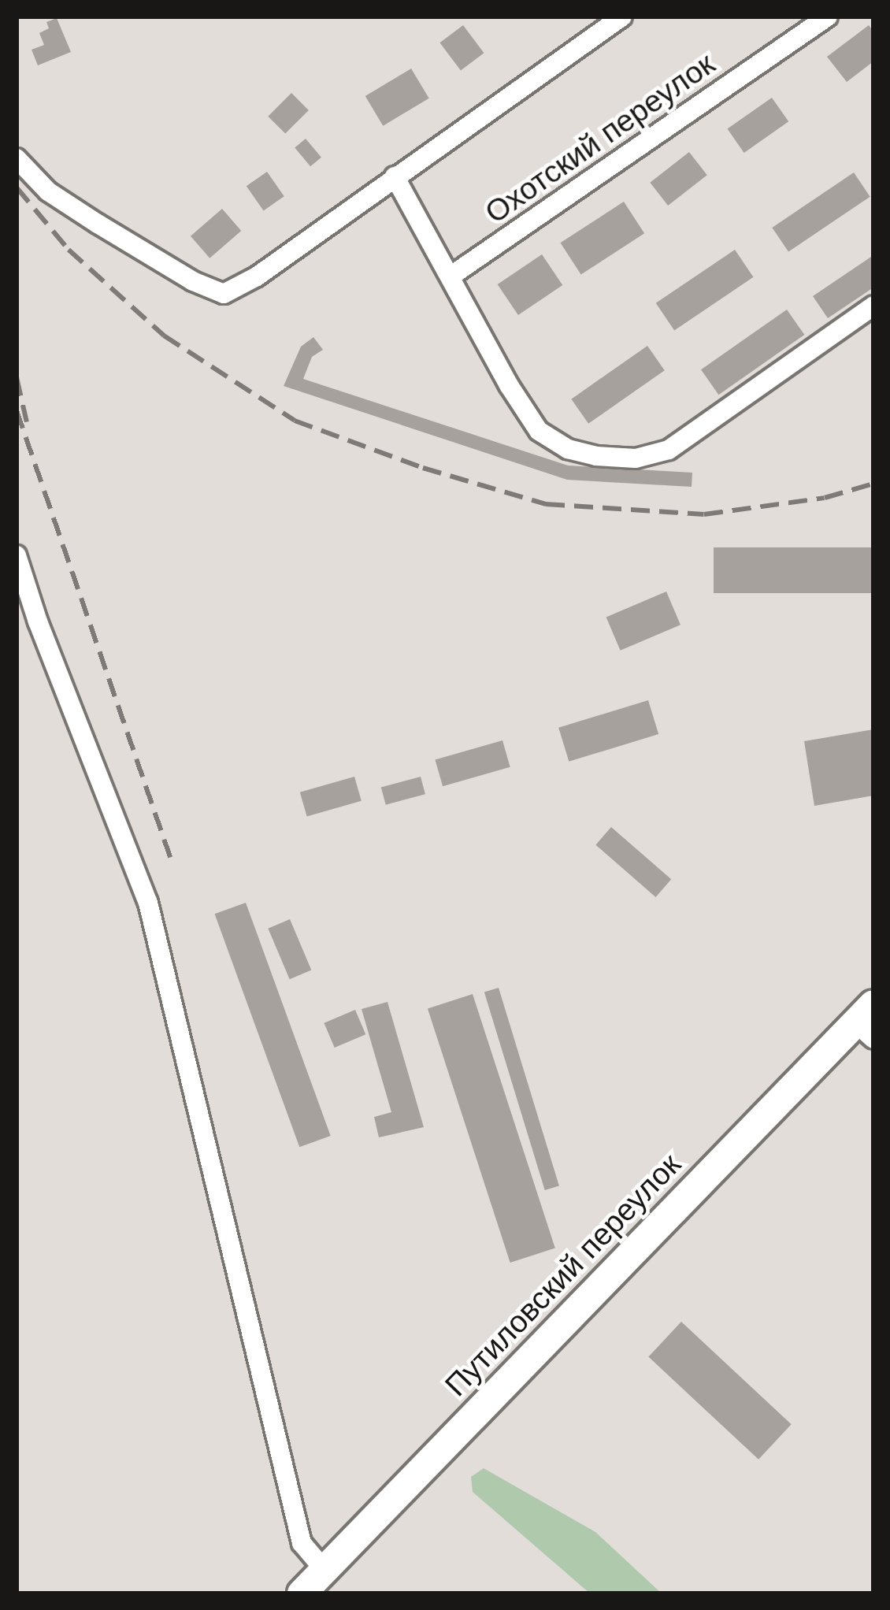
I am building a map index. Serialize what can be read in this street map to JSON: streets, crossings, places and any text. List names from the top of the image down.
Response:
{
  "streets": {
    "main road": ["Путиловский переулок"],
    "street": ["Охотский переулок"]
  }
}
